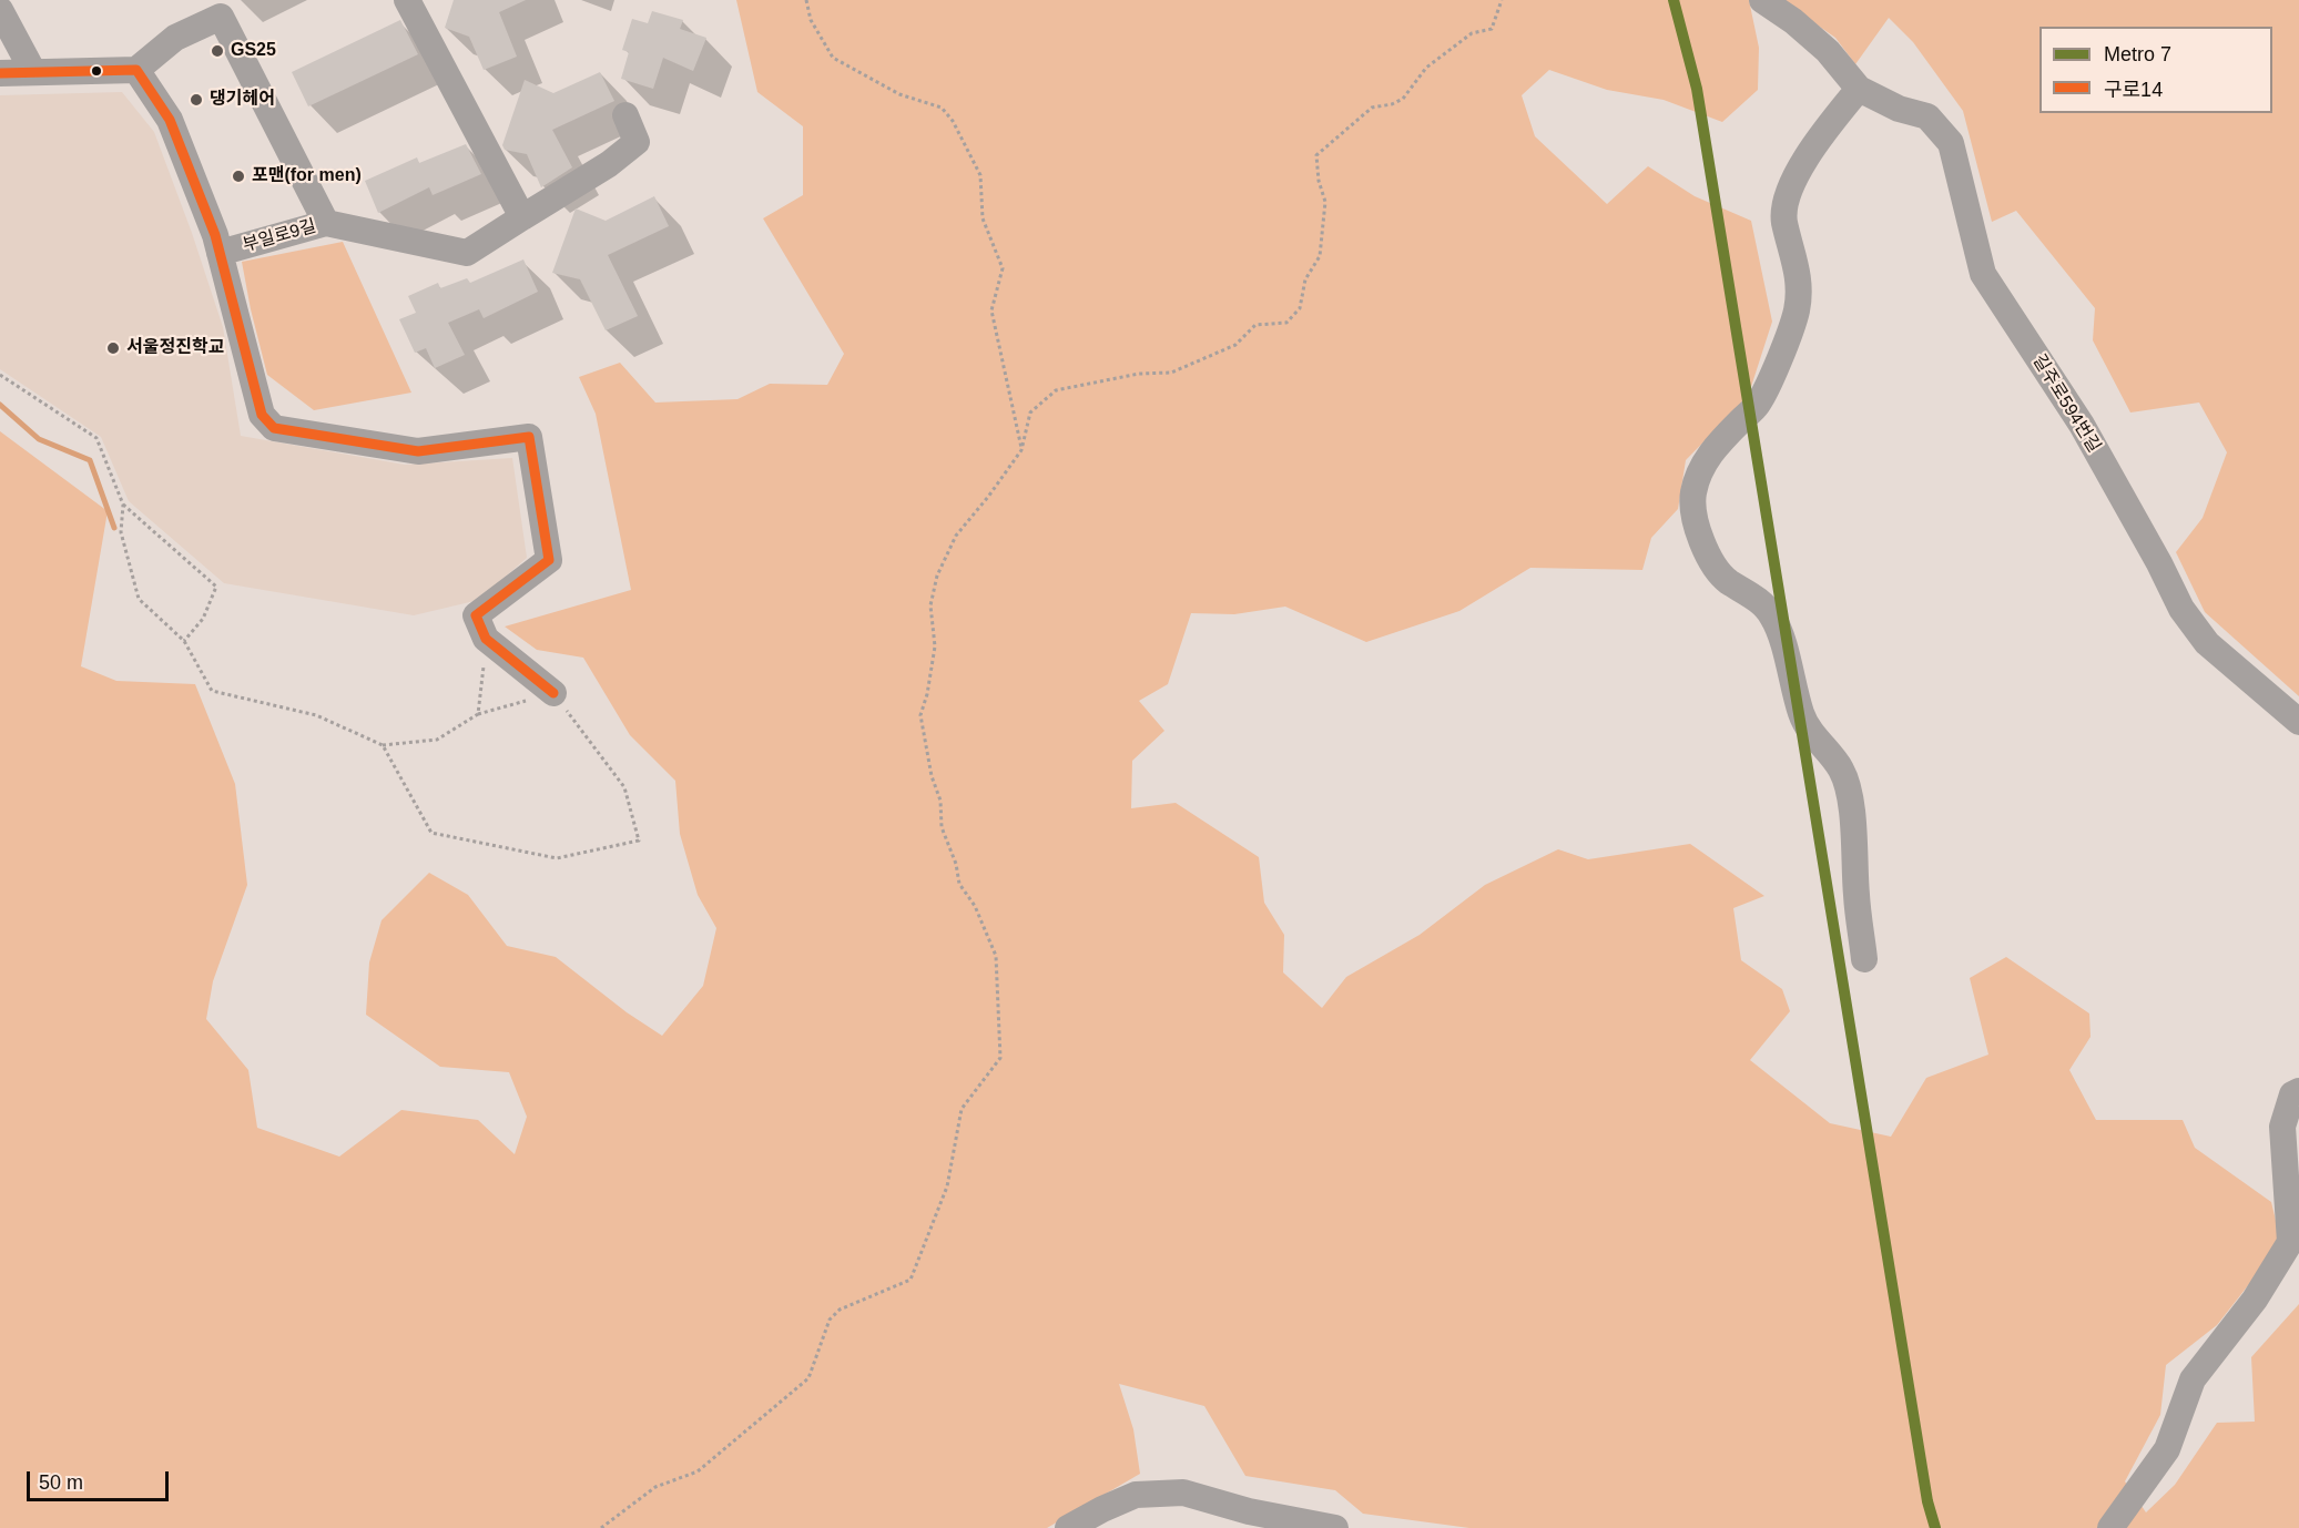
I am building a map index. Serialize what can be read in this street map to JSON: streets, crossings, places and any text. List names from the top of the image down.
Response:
{
  "streets": {
    "street": ["부일로9길", "길주로594번길"]
  },
  "places": [
    "GS25",
    "댕기헤어",
    "포맨(for men)",
    "서울정진학교"
  ],
  "lines": ["metro line 7", "transit line 구로14"],
  "legend": ["Metro 7", "구로14"],
  "scale_bar": "50 m"
}
